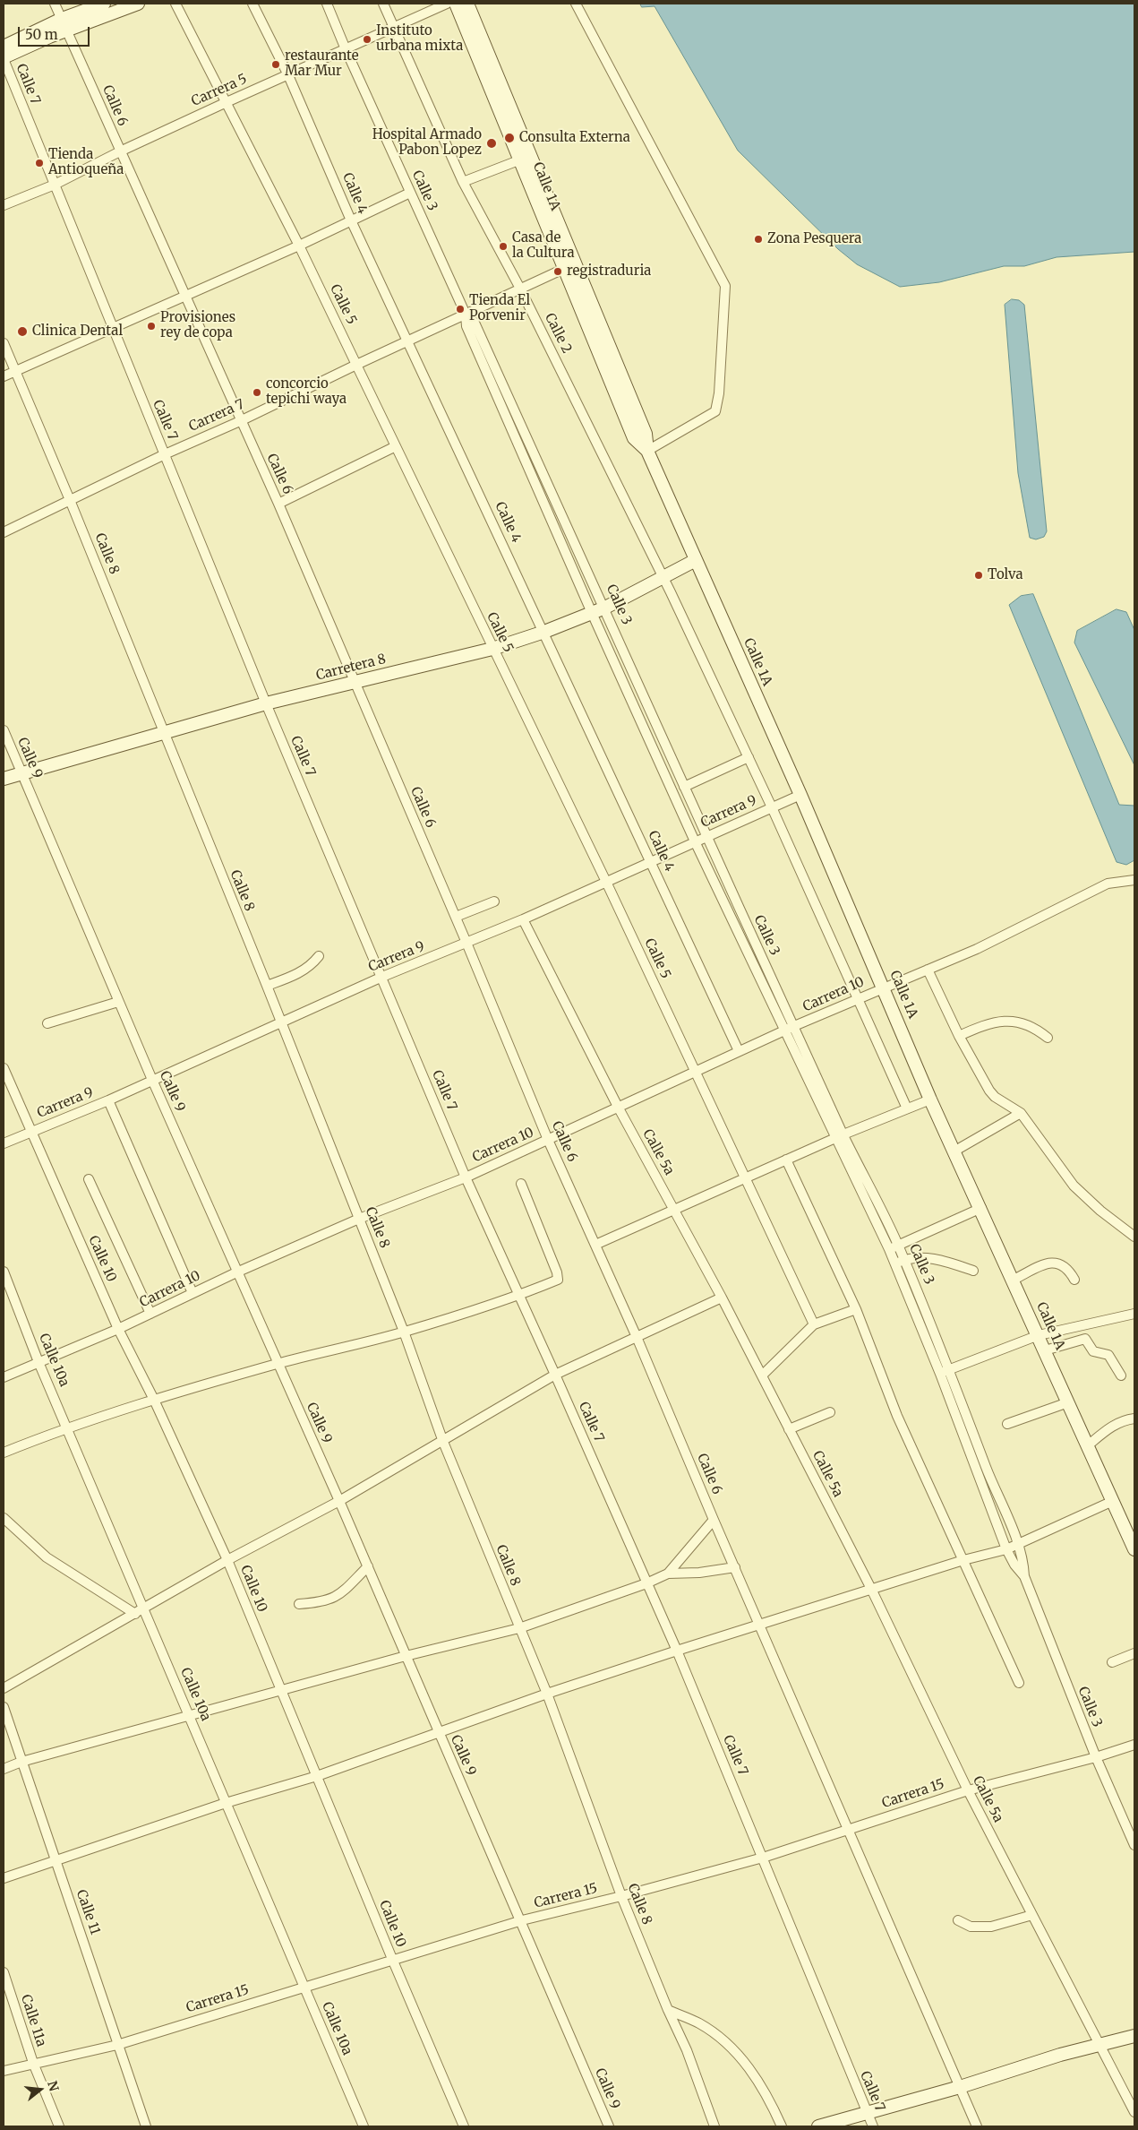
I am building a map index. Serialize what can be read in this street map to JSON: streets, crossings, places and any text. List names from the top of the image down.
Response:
{
  "streets": {
    "street": [
      "Calle 7",
      "Carrera 5",
      "Calle 6",
      "Calle 1A",
      "Calle 3",
      "Calle 4",
      "Calle 5",
      "Calle 2",
      "Carrera 7",
      "Calle 8",
      "Carretera 8",
      "Calle 9",
      "Carrera 9",
      "Carrera 10",
      "Calle 5a",
      "Calle 10",
      "Calle 10a",
      "Carrera 15",
      "Calle 11",
      "Calle 11a"
    ]
  },
  "crossings": [
    ["Calle 7", "Carrera 5"],
    ["Calle 7", "Carrera 7"],
    ["Calle 7", "Carretera 8"],
    ["Calle 7", "Carrera 9"],
    ["Calle 7", "Carrera 10"],
    ["Calle 7", "Carrera 15"],
    ["Carrera 5", "Calle 6"],
    ["Carrera 5", "Calle 3"],
    ["Carrera 5", "Calle 4"],
    ["Carrera 5", "Calle 5"],
    ["Carrera 5", "Calle 2"],
    ["Calle 6", "Carrera 7"],
    ["Calle 6", "Carretera 8"],
    ["Calle 6", "Carrera 9"],
    ["Calle 6", "Carrera 10"],
    ["Calle 6", "Carrera 15"],
    ["Calle 1A", "Carrera 7"],
    ["Calle 1A", "Carretera 8"],
    ["Calle 1A", "Carrera 9"],
    ["Calle 1A", "Carrera 10"],
    ["Calle 3", "Carrera 7"],
    ["Calle 3", "Carretera 8"],
    ["Calle 3", "Carrera 9"],
    ["Calle 3", "Carrera 10"],
    ["Calle 3", "Carrera 15"],
    ["Calle 4", "Carrera 7"],
    ["Calle 4", "Carretera 8"],
    ["Calle 4", "Carrera 9"],
    ["Calle 4", "Carrera 10"],
    ["Calle 5", "Carrera 7"],
    ["Calle 5", "Carretera 8"],
    ["Calle 5", "Carrera 9"],
    ["Calle 5", "Carrera 10"],
    ["Calle 2", "Carrera 7"],
    ["Calle 2", "Carretera 8"],
    ["Calle 2", "Carrera 9"],
    ["Calle 2", "Carrera 10"],
    ["Carrera 7", "Calle 8"],
    ["Calle 8", "Carretera 8"],
    ["Calle 8", "Carrera 9"],
    ["Calle 8", "Carrera 10"],
    ["Calle 8", "Carrera 15"],
    ["Carretera 8", "Calle 9"],
    ["Calle 9", "Carrera 9"],
    ["Calle 9", "Carrera 10"],
    ["Calle 9", "Carrera 15"],
    ["Carrera 9", "Calle 5a"],
    ["Carrera 9", "Calle 10"],
    ["Carrera 10", "Calle 5a"],
    ["Carrera 10", "Calle 10"],
    ["Carrera 10", "Calle 10a"],
    ["Calle 5a", "Carrera 15"],
    ["Calle 10", "Carrera 15"],
    ["Calle 10a", "Carrera 15"],
    ["Carrera 15", "Calle 11"],
    ["Carrera 15", "Calle 11a"]
  ],
  "places": [
    "Instituto urbana mixta",
    "restaurante Mar Mur",
    "Consulta Externa",
    "Hospital Armado Pabon Lopez",
    "Tienda Antioqueña",
    "Zona Pesquera",
    "Casa de la Cultura",
    "registraduria",
    "Tienda El Porvenir",
    "Provisiones rey de copa",
    "Clinica Dental",
    "concorcio tepichi waya",
    "Tolva"
  ],
  "scale_bar": "50 m",
  "north": "right"
}
